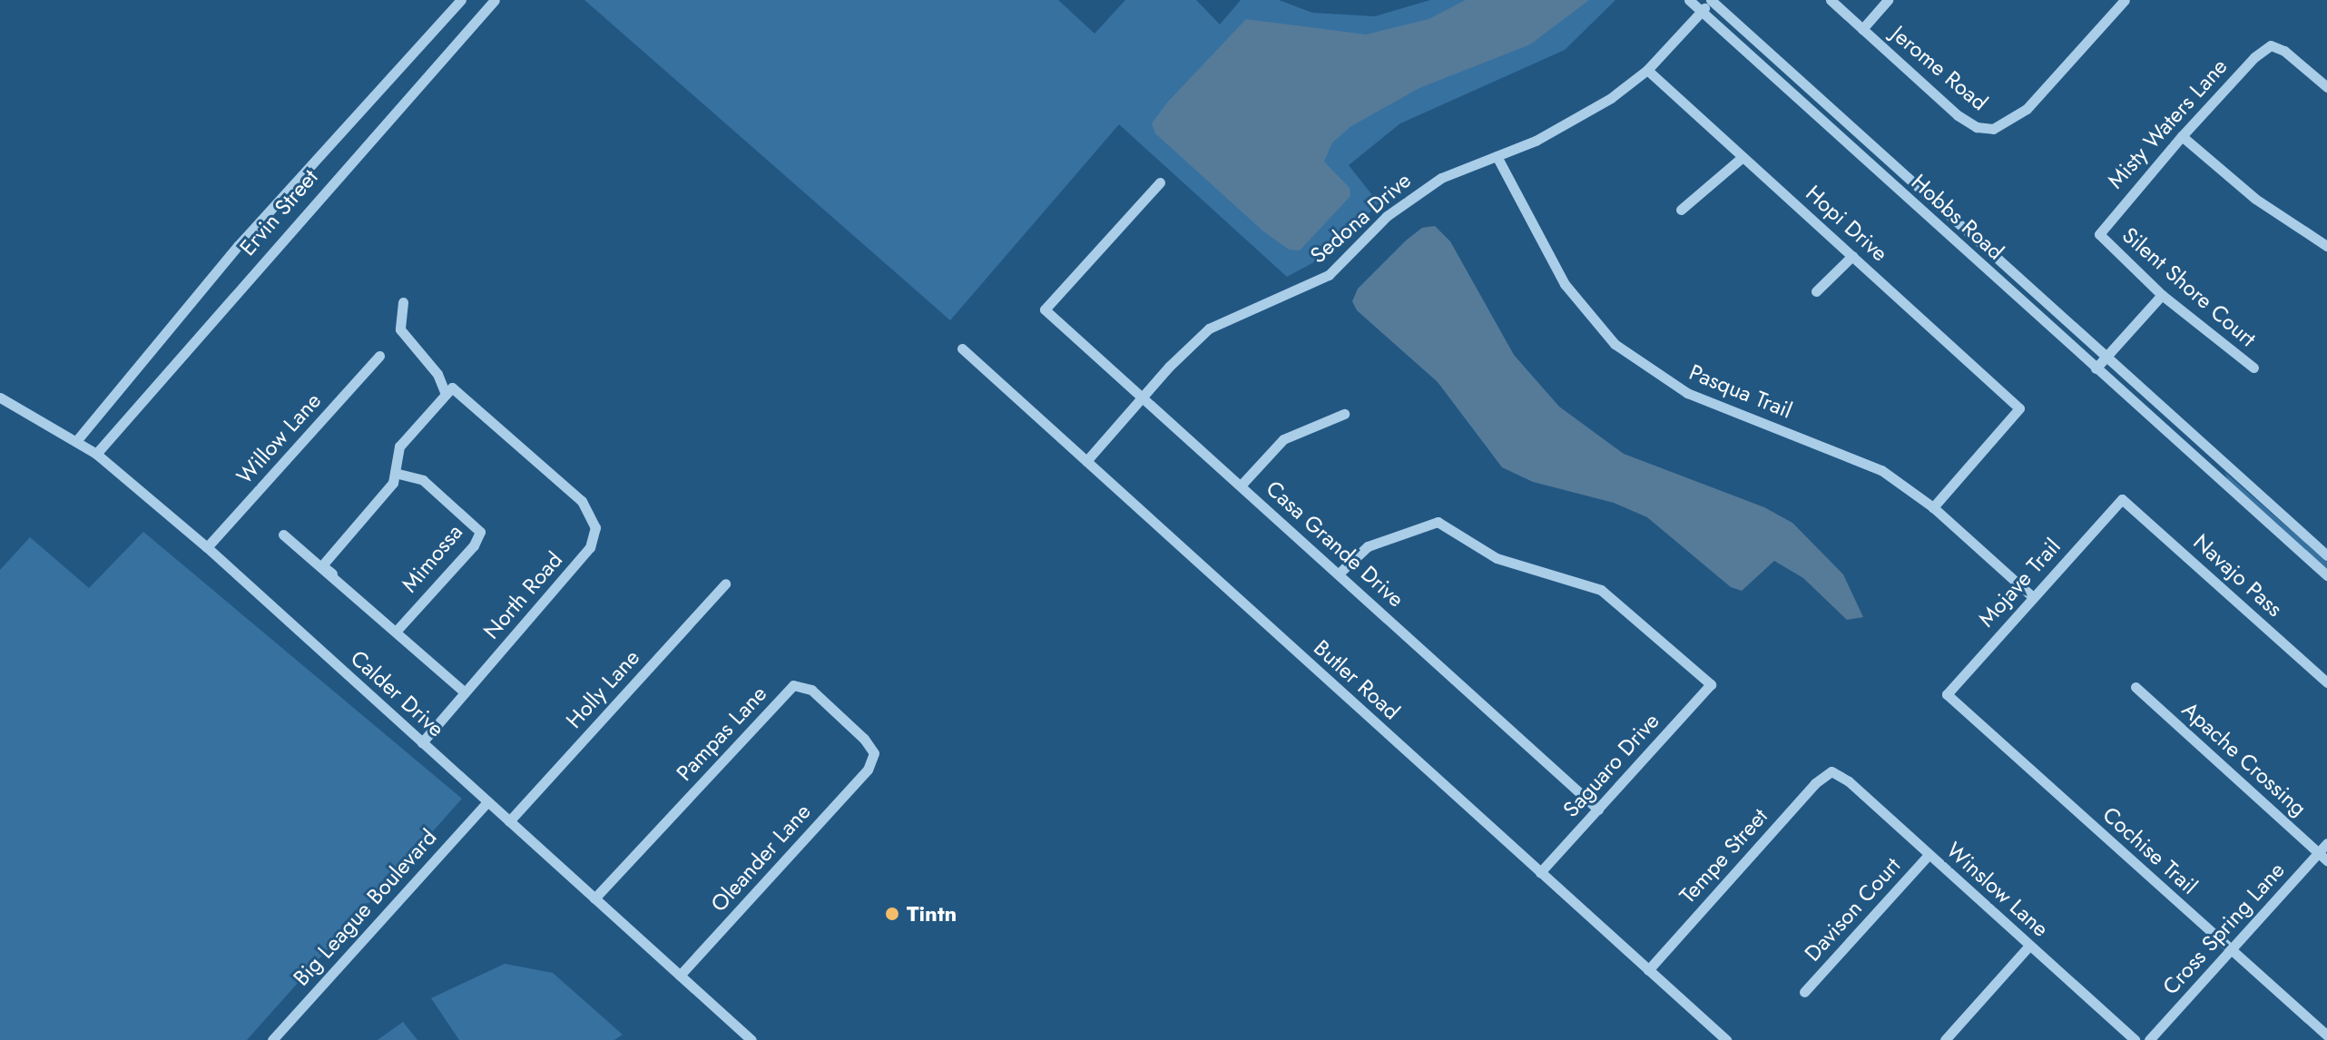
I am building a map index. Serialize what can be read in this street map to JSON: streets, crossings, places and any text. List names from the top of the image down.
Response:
{
  "streets": {
    "street": [
      "Jerome Road",
      "Misty Waters Lane",
      "Ervin Street",
      "Hobbs Road",
      "Sedona Drive",
      "Hopi Drive",
      "Silent Shore Court",
      "Pasqua Trail",
      "Willow Lane",
      "Casa Grande Drive",
      "Mimossa",
      "Navajo Pass",
      "Mojave Trail",
      "North Road",
      "Butler Road",
      "Holly Lane",
      "Calder Drive",
      "Pampas Lane",
      "Apache Crossing",
      "Saguaro Drive",
      "Cochise Trail",
      "Tempe Street",
      "Oleander Lane",
      "Winslow Lane",
      "Big League Boulevard",
      "Davison Court",
      "Cross Spring Lane"
    ]
  },
  "crossings": [
    ["Misty Waters Lane", "Silent Shore Court"],
    ["Ervin Street", "Calder Drive"],
    ["Hobbs Road", "Sedona Drive"],
    ["Sedona Drive", "Hopi Drive"],
    ["Sedona Drive", "Pasqua Trail"],
    ["Sedona Drive", "Casa Grande Drive"],
    ["Sedona Drive", "Butler Road"],
    ["Hopi Drive", "Pasqua Trail"],
    ["Pasqua Trail", "Mojave Trail"],
    ["Willow Lane", "Calder Drive"],
    ["Casa Grande Drive", "Saguaro Drive"],
    ["Navajo Pass", "Mojave Trail"],
    ["Mojave Trail", "Cochise Trail"],
    ["North Road", "Calder Drive"],
    ["Butler Road", "Saguaro Drive"],
    ["Butler Road", "Tempe Street"],
    ["Holly Lane", "Calder Drive"],
    ["Calder Drive", "Pampas Lane"],
    ["Calder Drive", "Oleander Lane"],
    ["Calder Drive", "Big League Boulevard"],
    ["Pampas Lane", "Oleander Lane"],
    ["Apache Crossing", "Cross Spring Lane"],
    ["Cochise Trail", "Cross Spring Lane"],
    ["Tempe Street", "Winslow Lane"],
    ["Winslow Lane", "Davison Court"]
  ],
  "places": ["Tintn"]
}
